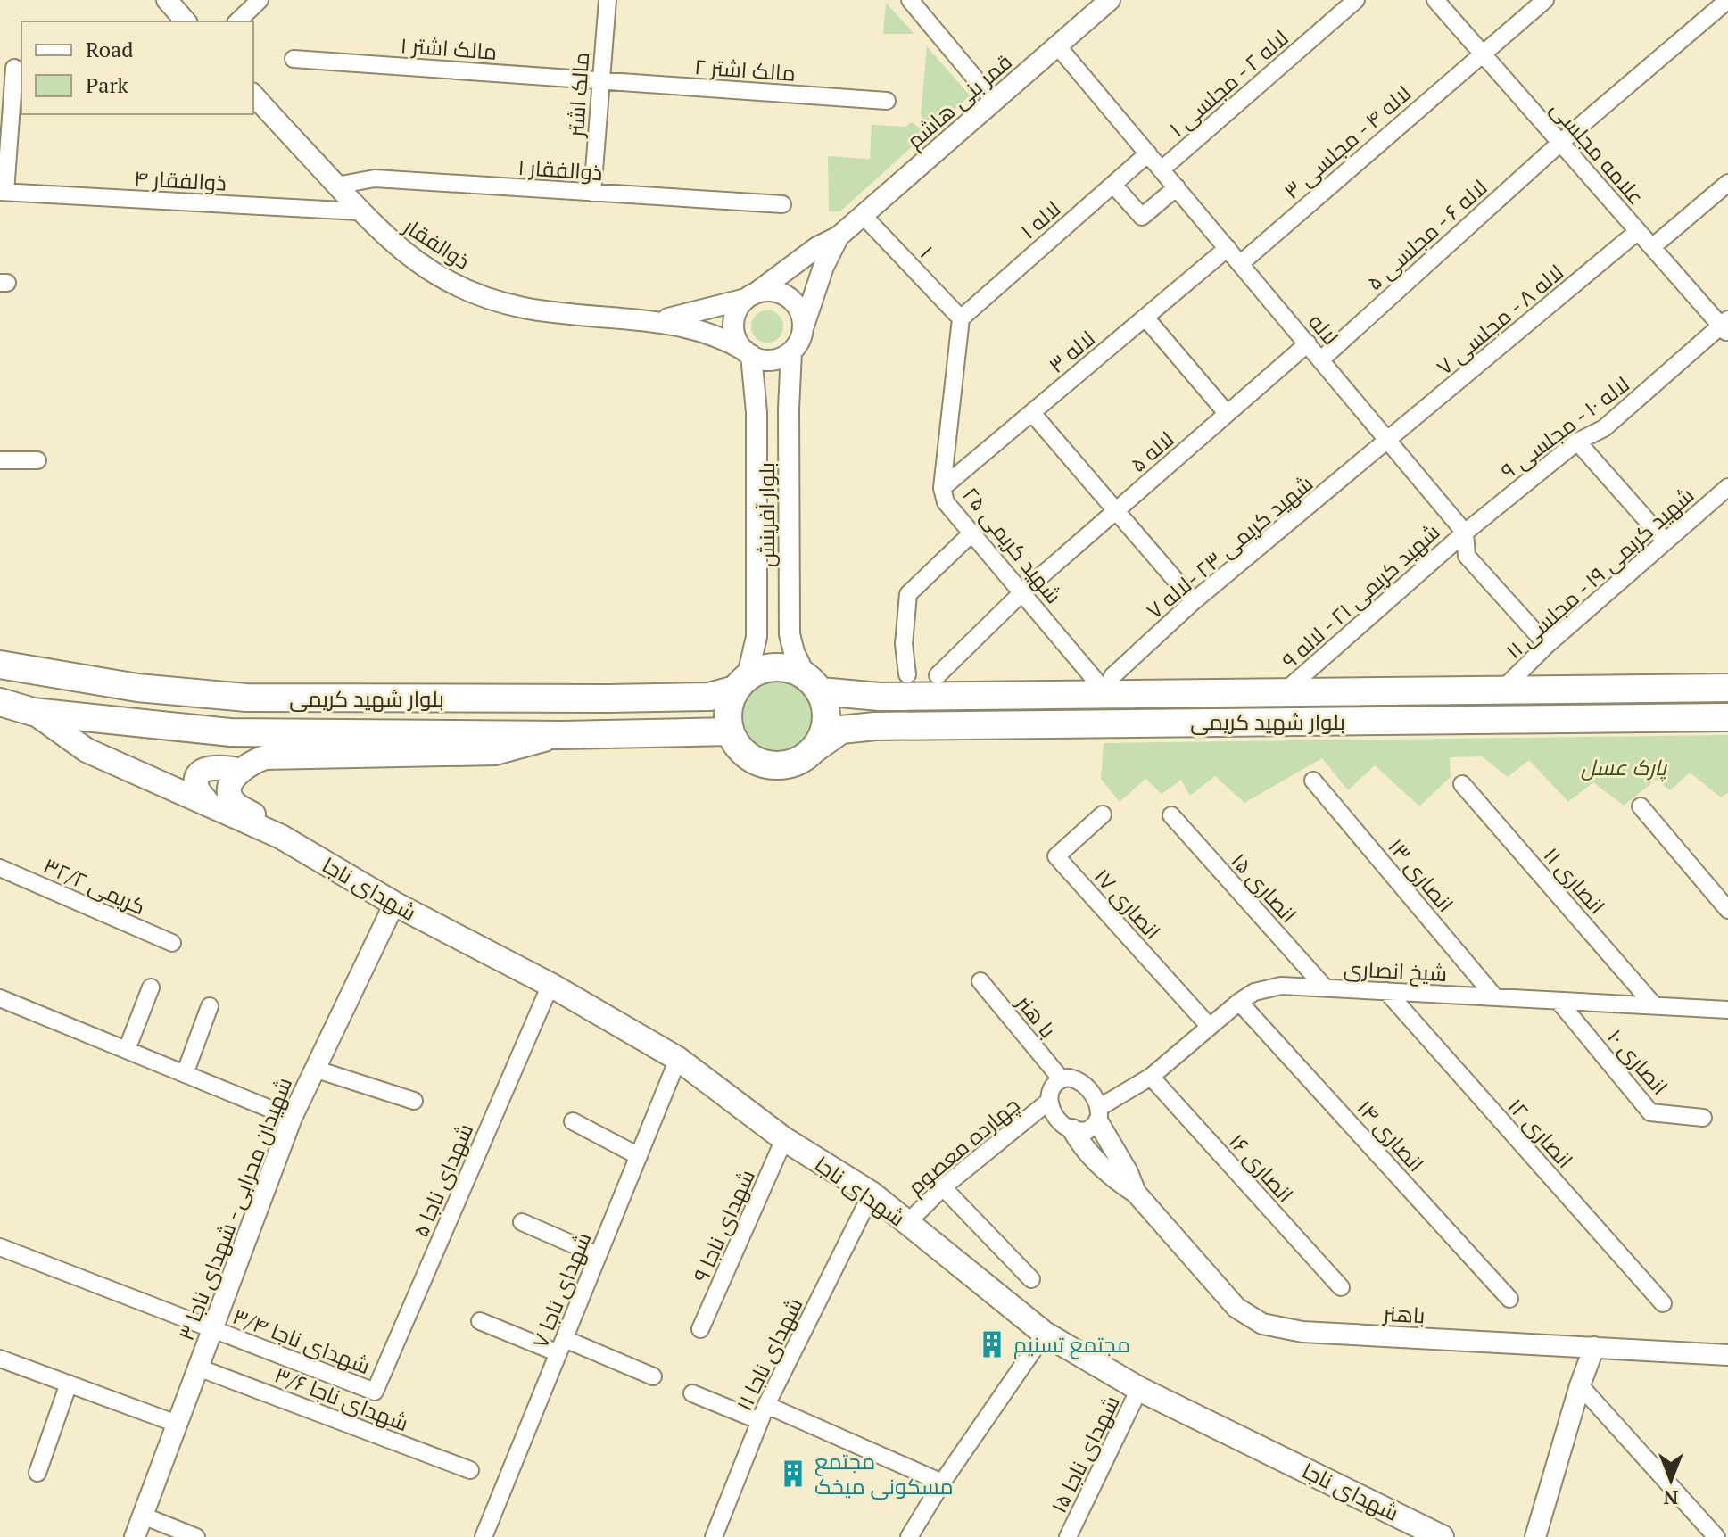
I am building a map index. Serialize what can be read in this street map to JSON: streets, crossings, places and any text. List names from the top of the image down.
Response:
{
  "streets": {
    "main road": ["بلوار شهید کریمی", "شهدای ناجا"],
    "street": [
      "مالک اشتر ۱",
      "مالک اشتر ۲",
      "لاله ۲ - مجلسی ۱",
      "مالک اشتر",
      "قمر بنی هاشم",
      "لاله ۴ - مجلسی ۳",
      "علامه مجلسی",
      "ذوالفقار ۱",
      "ذوالفقار ۴",
      "لاله ۱",
      "لاله ۶ - مجلسی ۵",
      "ذوالفقار",
      "۱",
      "لاله ۸ - مجلسی ۷",
      "لاله",
      "لاله ۳",
      "لاله ۱۰ - مجلسی ۹",
      "لاله ۵",
      "بلوار آفرینش",
      "شهید کریمی ۲۵",
      "شهید کریمی ۲۳ -لاله ۷",
      "شهید کریمی ۱۹ - مجلسی ۱۱",
      "شهید کریمی ۲۱ - لاله ۹",
      "انصاری ۱۳",
      "انصاری ۱۱",
      "کریمی ۳۲/۲",
      "انصاری ۱۵",
      "انصاری ۱۷",
      "شیخ انصاری",
      "با هنر",
      "انصاری ۱۰",
      "انصاری ۱۲",
      "انصاری ۱۴",
      "چهارده معصوم",
      "انصاری ۱۶",
      "شهدای ناجا ۵",
      "شهیدان محرابی - شهدای ناجا ۳",
      "شهدای ناجا ۹",
      "شهدای ناجا ۷",
      "باهنر",
      "شهدای ناجا ۳/۴",
      "شهدای ناجا ۱۱",
      "شهدای ناجا ۳/۶",
      "شهدای ناجا ۱۵"
    ]
  },
  "crossings": [
    ["مالک اشتر ۱", "مالک اشتر ۲"],
    ["مالک اشتر ۱", "مالک اشتر"],
    ["مالک اشتر ۲", "مالک اشتر"],
    ["لاله ۲ - مجلسی ۱", "لاله"],
    ["مالک اشتر", "ذوالفقار ۱"],
    ["قمر بنی هاشم", "۱"],
    ["قمر بنی هاشم", "لاله"],
    ["لاله ۴ - مجلسی ۳", "علامه مجلسی"],
    ["لاله ۴ - مجلسی ۳", "لاله"],
    ["علامه مجلسی", "لاله ۶ - مجلسی ۵"],
    ["علامه مجلسی", "لاله ۸ - مجلسی ۷"],
    ["علامه مجلسی", "لاله ۱۰ - مجلسی ۹"],
    ["ذوالفقار ۱", "ذوالفقار"],
    ["ذوالفقار ۴", "ذوالفقار"],
    ["لاله ۱", "۱"],
    ["لاله ۱", "لاله"],
    ["لاله ۱", "شهید کریمی ۲۵"],
    ["لاله ۶ - مجلسی ۵", "لاله"],
    ["۱", "شهید کریمی ۲۵"],
    ["لاله ۸ - مجلسی ۷", "لاله"],
    ["لاله ۸ - مجلسی ۷", "شهید کریمی ۲۳ -لاله ۷"],
    ["لاله", "لاله ۳"],
    ["لاله", "لاله ۱۰ - مجلسی ۹"],
    ["لاله", "لاله ۵"],
    ["لاله", "شهید کریمی ۲۳ -لاله ۷"],
    ["لاله", "شهید کریمی ۱۹ - مجلسی ۱۱"],
    ["لاله", "شهید کریمی ۲۱ - لاله ۹"],
    ["لاله ۳", "شهید کریمی ۲۵"],
    ["لاله ۱۰ - مجلسی ۹", "شهید کریمی ۲۱ - لاله ۹"],
    ["لاله ۵", "شهید کریمی ۲۵"],
    ["بلوار آفرینش", "بلوار شهید کریمی"],
    ["شهید کریمی ۲۵", "شهید کریمی ۲۳ -لاله ۷"],
    ["شهید کریمی ۲۵", "بلوار شهید کریمی"],
    ["شهید کریمی ۲۳ -لاله ۷", "بلوار شهید کریمی"],
    ["شهید کریمی ۱۹ - مجلسی ۱۱", "بلوار شهید کریمی"],
    ["شهید کریمی ۲۱ - لاله ۹", "بلوار شهید کریمی"],
    ["بلوار شهید کریمی", "شهدای ناجا"],
    ["انصاری ۱۳", "شیخ انصاری"],
    ["انصاری ۱۱", "شیخ انصاری"],
    ["انصاری ۱۵", "شیخ انصاری"],
    ["شهدای ناجا", "چهارده معصوم"],
    ["شهدای ناجا", "شهدای ناجا ۵"],
    ["شهدای ناجا", "شهیدان محرابی - شهدای ناجا ۳"],
    ["شهدای ناجا", "شهدای ناجا ۹"],
    ["شهدای ناجا", "شهدای ناجا ۷"],
    ["شهدای ناجا", "شهدای ناجا ۱۱"],
    ["شهدای ناجا", "شهدای ناجا ۱۵"],
    ["انصاری ۱۷", "شیخ انصاری"],
    ["شیخ انصاری", "با هنر"],
    ["شیخ انصاری", "انصاری ۱۰"],
    ["شیخ انصاری", "انصاری ۱۲"],
    ["شیخ انصاری", "انصاری ۱۴"],
    ["شیخ انصاری", "چهارده معصوم"],
    ["شیخ انصاری", "انصاری ۱۶"],
    ["شیخ انصاری", "باهنر"],
    ["با هنر", "چهارده معصوم"],
    ["با هنر", "باهنر"],
    ["چهارده معصوم", "باهنر"],
    ["شهدای ناجا ۵", "شهدای ناجا ۳/۴"],
    ["شهیدان محرابی - شهدای ناجا ۳", "شهدای ناجا ۳/۴"],
    ["شهیدان محرابی - شهدای ناجا ۳", "شهدای ناجا ۳/۶"]
  ],
  "parks": ["پارک عسل"],
  "places": {
    "building": ["مجتمع تسنیم", "مجتمع مسکونی میخک"]
  },
  "legend": ["Road", "Park"],
  "north": "bottom"
}
